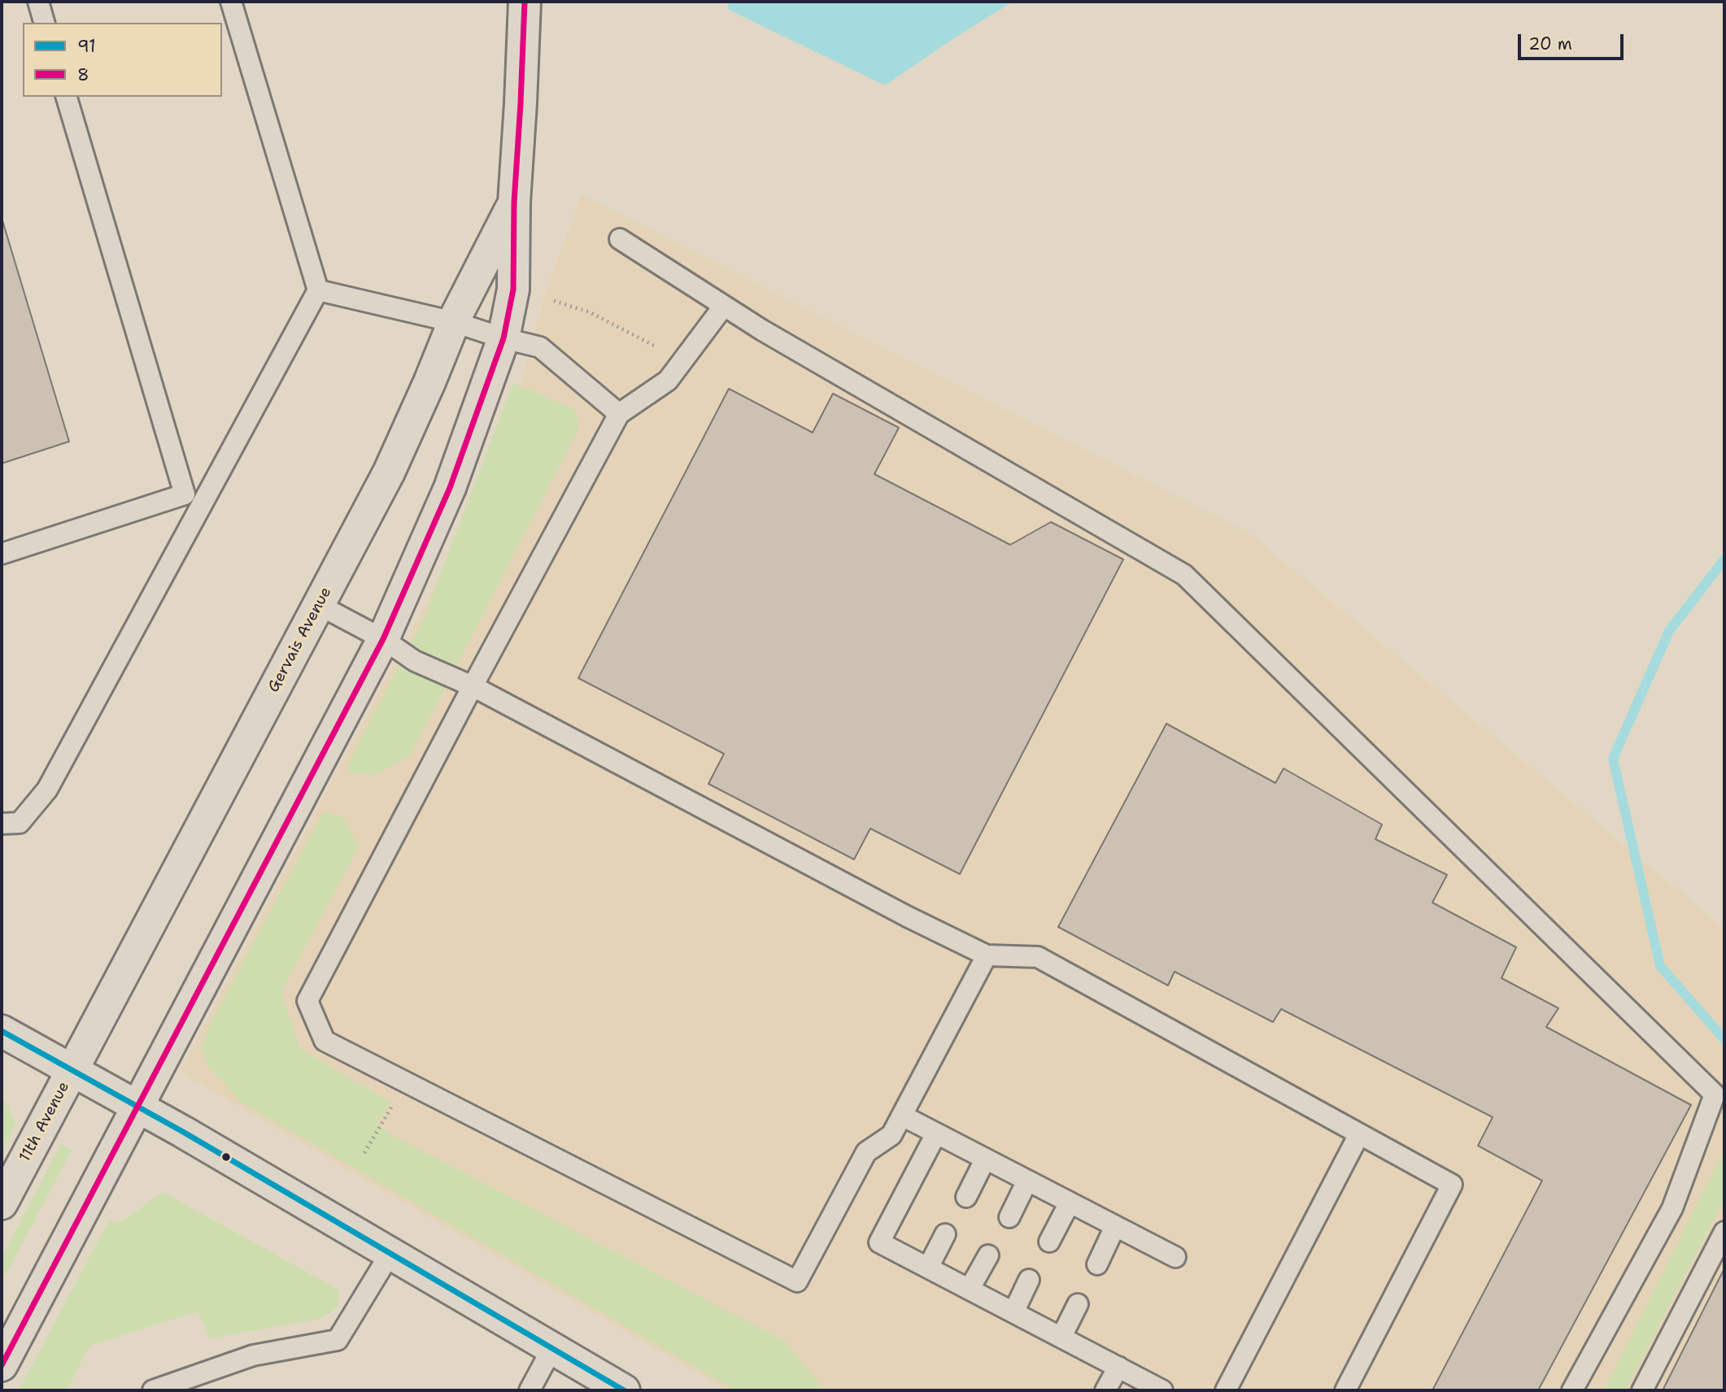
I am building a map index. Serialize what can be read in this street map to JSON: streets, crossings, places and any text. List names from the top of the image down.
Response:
{
  "streets": {
    "street": ["Gervais Avenue", "11th Avenue"]
  },
  "crossings": [
    ["Gervais Avenue", "11th Avenue"]
  ],
  "lines": ["transit line 8", "transit line 91"],
  "legend": ["91", "8"],
  "scale_bar": "20 m"
}
